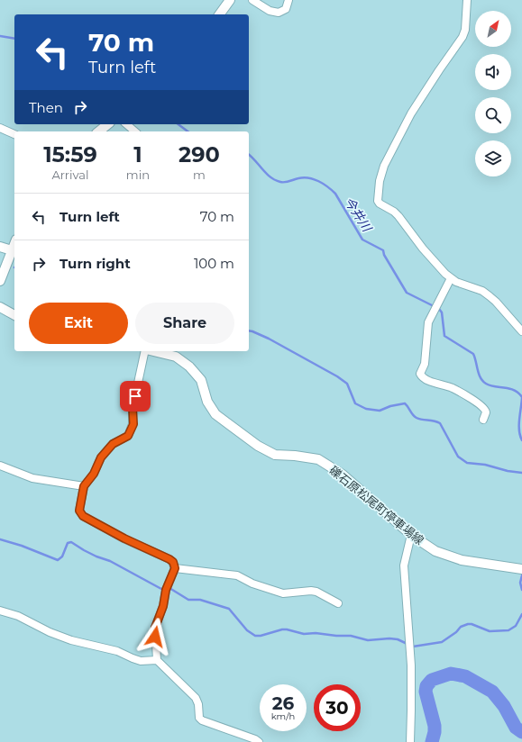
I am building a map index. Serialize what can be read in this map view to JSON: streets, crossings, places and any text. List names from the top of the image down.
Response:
{
  "streets": {
    "main road": ["礫石原松尾町停車場線"]
  },
  "water": ["今井川"],
  "north": "top right",
  "page": {
    "turn": ["70 m", "Turn left"],
    "then": "Then",
    "eta": [
      "15:59",
      "Arrival",
      "1",
      "min",
      "290",
      "m"
    ],
    "list": [
      {
        "name": "Turn left",
        "value": "70 m"
      },
      {
        "name": "Turn right",
        "value": "100 m"
      }
    ],
    "buttons": ["Exit", "Share"],
    "speed": "26 km/h",
    "limit": "30"
  }
}
